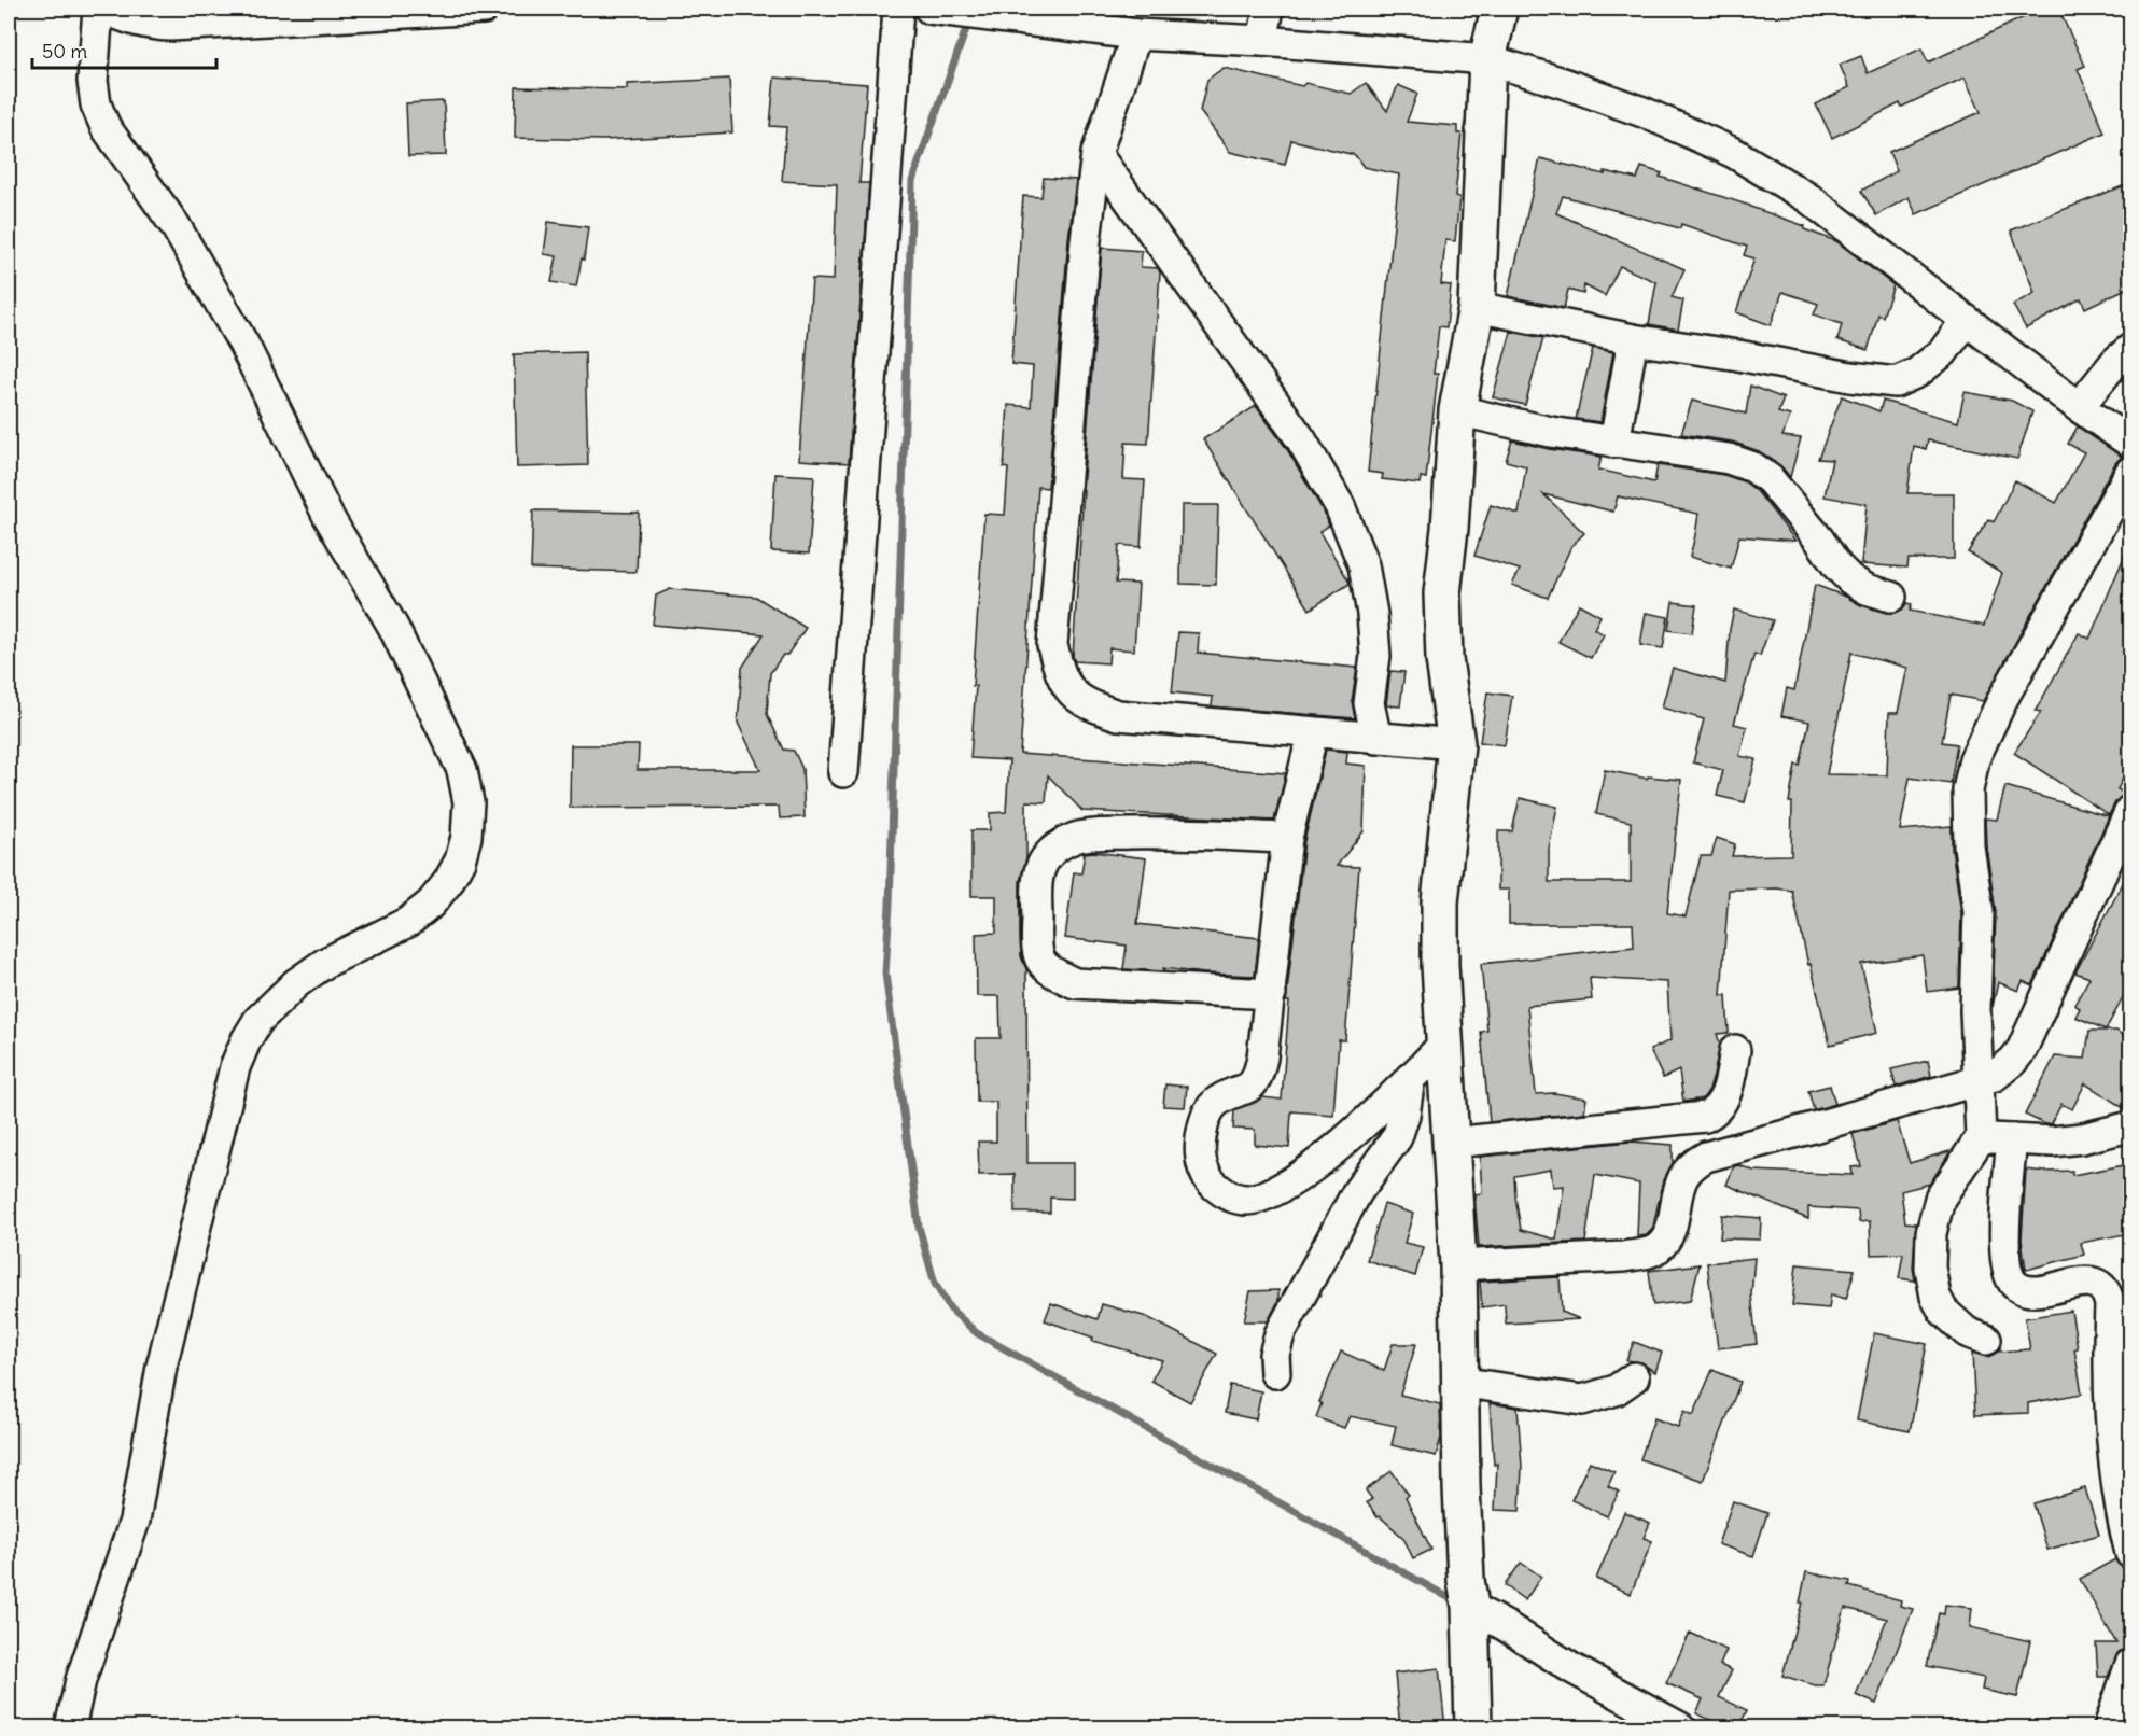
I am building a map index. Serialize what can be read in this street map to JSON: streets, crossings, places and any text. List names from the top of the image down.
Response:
{
  "scale_bar": "50 m"
}
